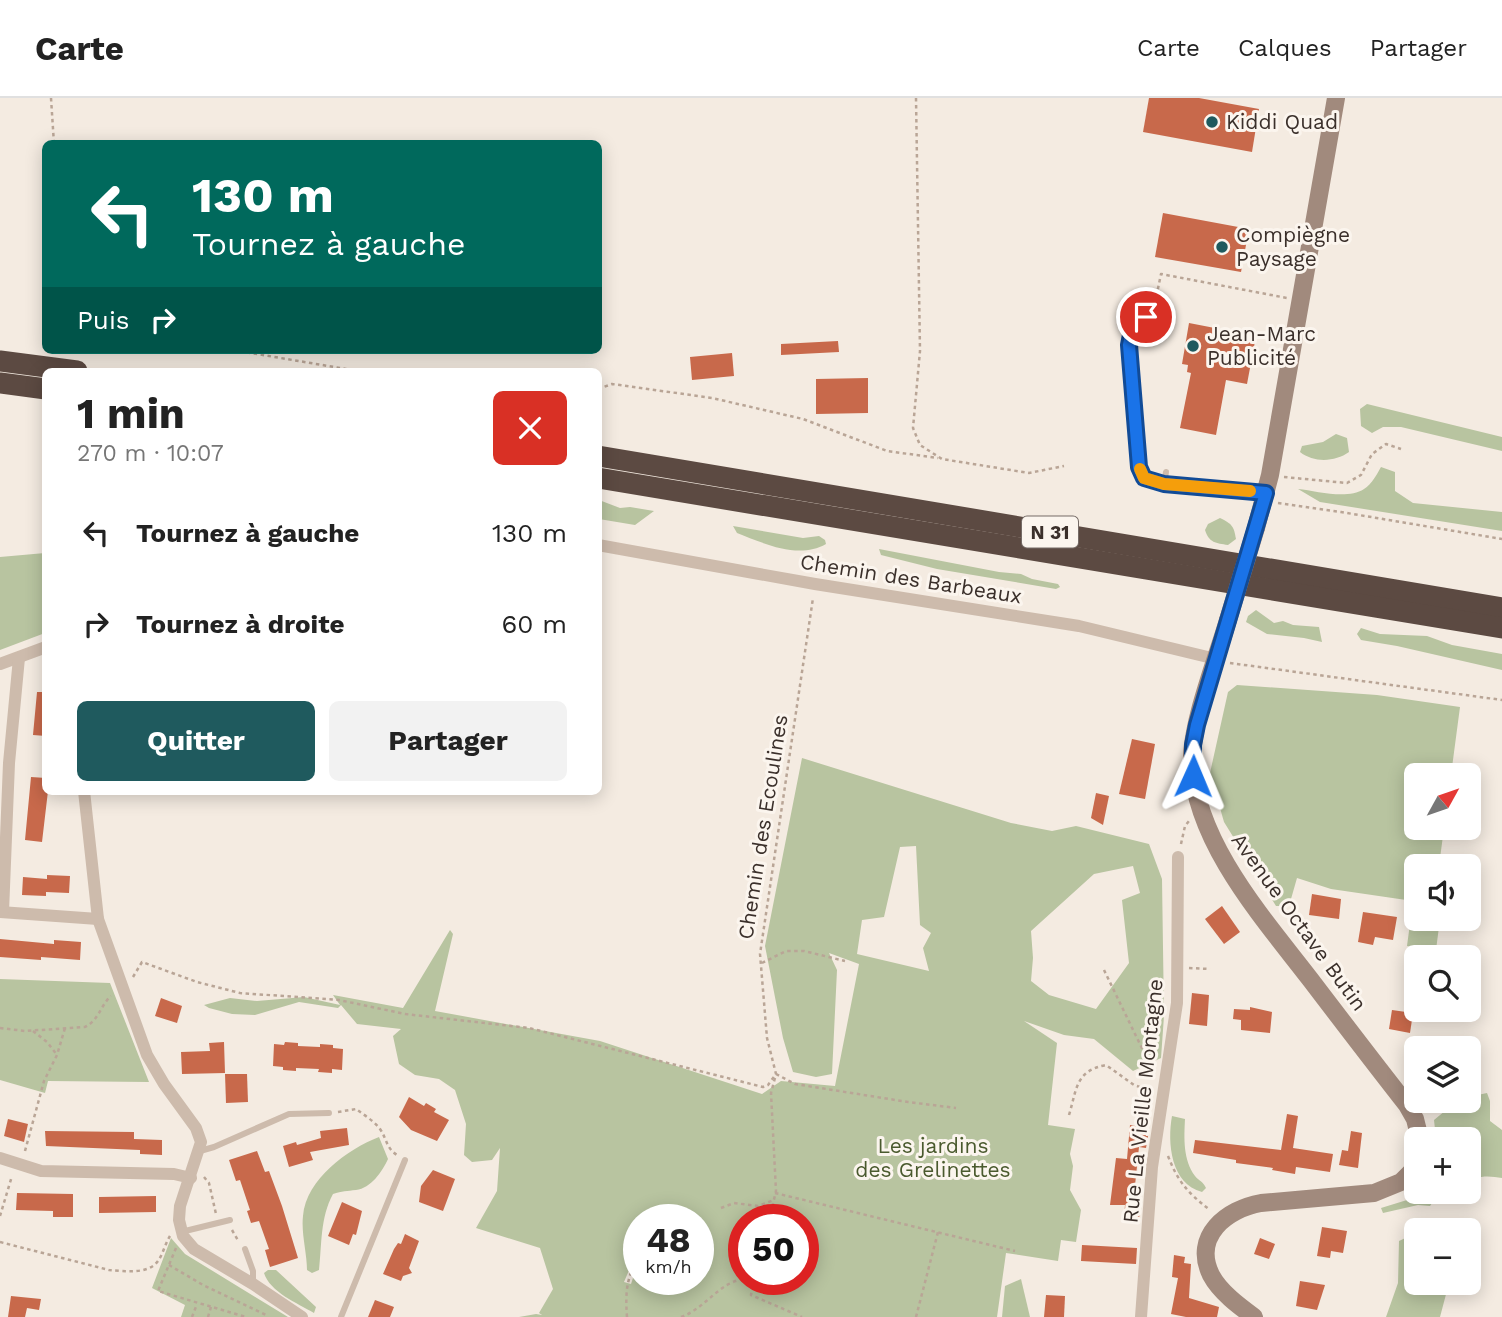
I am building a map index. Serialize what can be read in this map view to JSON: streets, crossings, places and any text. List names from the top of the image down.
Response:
{
  "streets": {
    "highway": ["N 31"],
    "main road": ["Avenue Octave Butin"],
    "street": ["Chemin des Barbeaux", "Rue La Vieille Montagne"],
    "path": ["Chemin des Ecoulines"]
  },
  "crossings": [
    ["Chemin des Barbeaux", "Chemin des Ecoulines"],
    ["Chemin des Barbeaux", "Avenue Octave Butin"]
  ],
  "parks": ["Les jardins des Grelinettes"],
  "places": ["Kiddi Quad", "Compiègne Paysage", "Jean-Marc Publicité"],
  "north": "top right",
  "page": {
    "header": "Carte",
    "nav": ["Carte", "Calques", "Partager"],
    "turn": ["130 m", "Tournez à gauche"],
    "then": "Puis",
    "heading": ["1 min", "270 m · 10:07"],
    "list": [
      {
        "name": "Tournez à gauche",
        "value": "130 m"
      },
      {
        "name": "Tournez à droite",
        "value": "60 m"
      }
    ],
    "buttons": ["Quitter", "Partager"],
    "map_buttons": ["+", "−"],
    "speed": "48 km/h",
    "limit": "50"
  }
}
